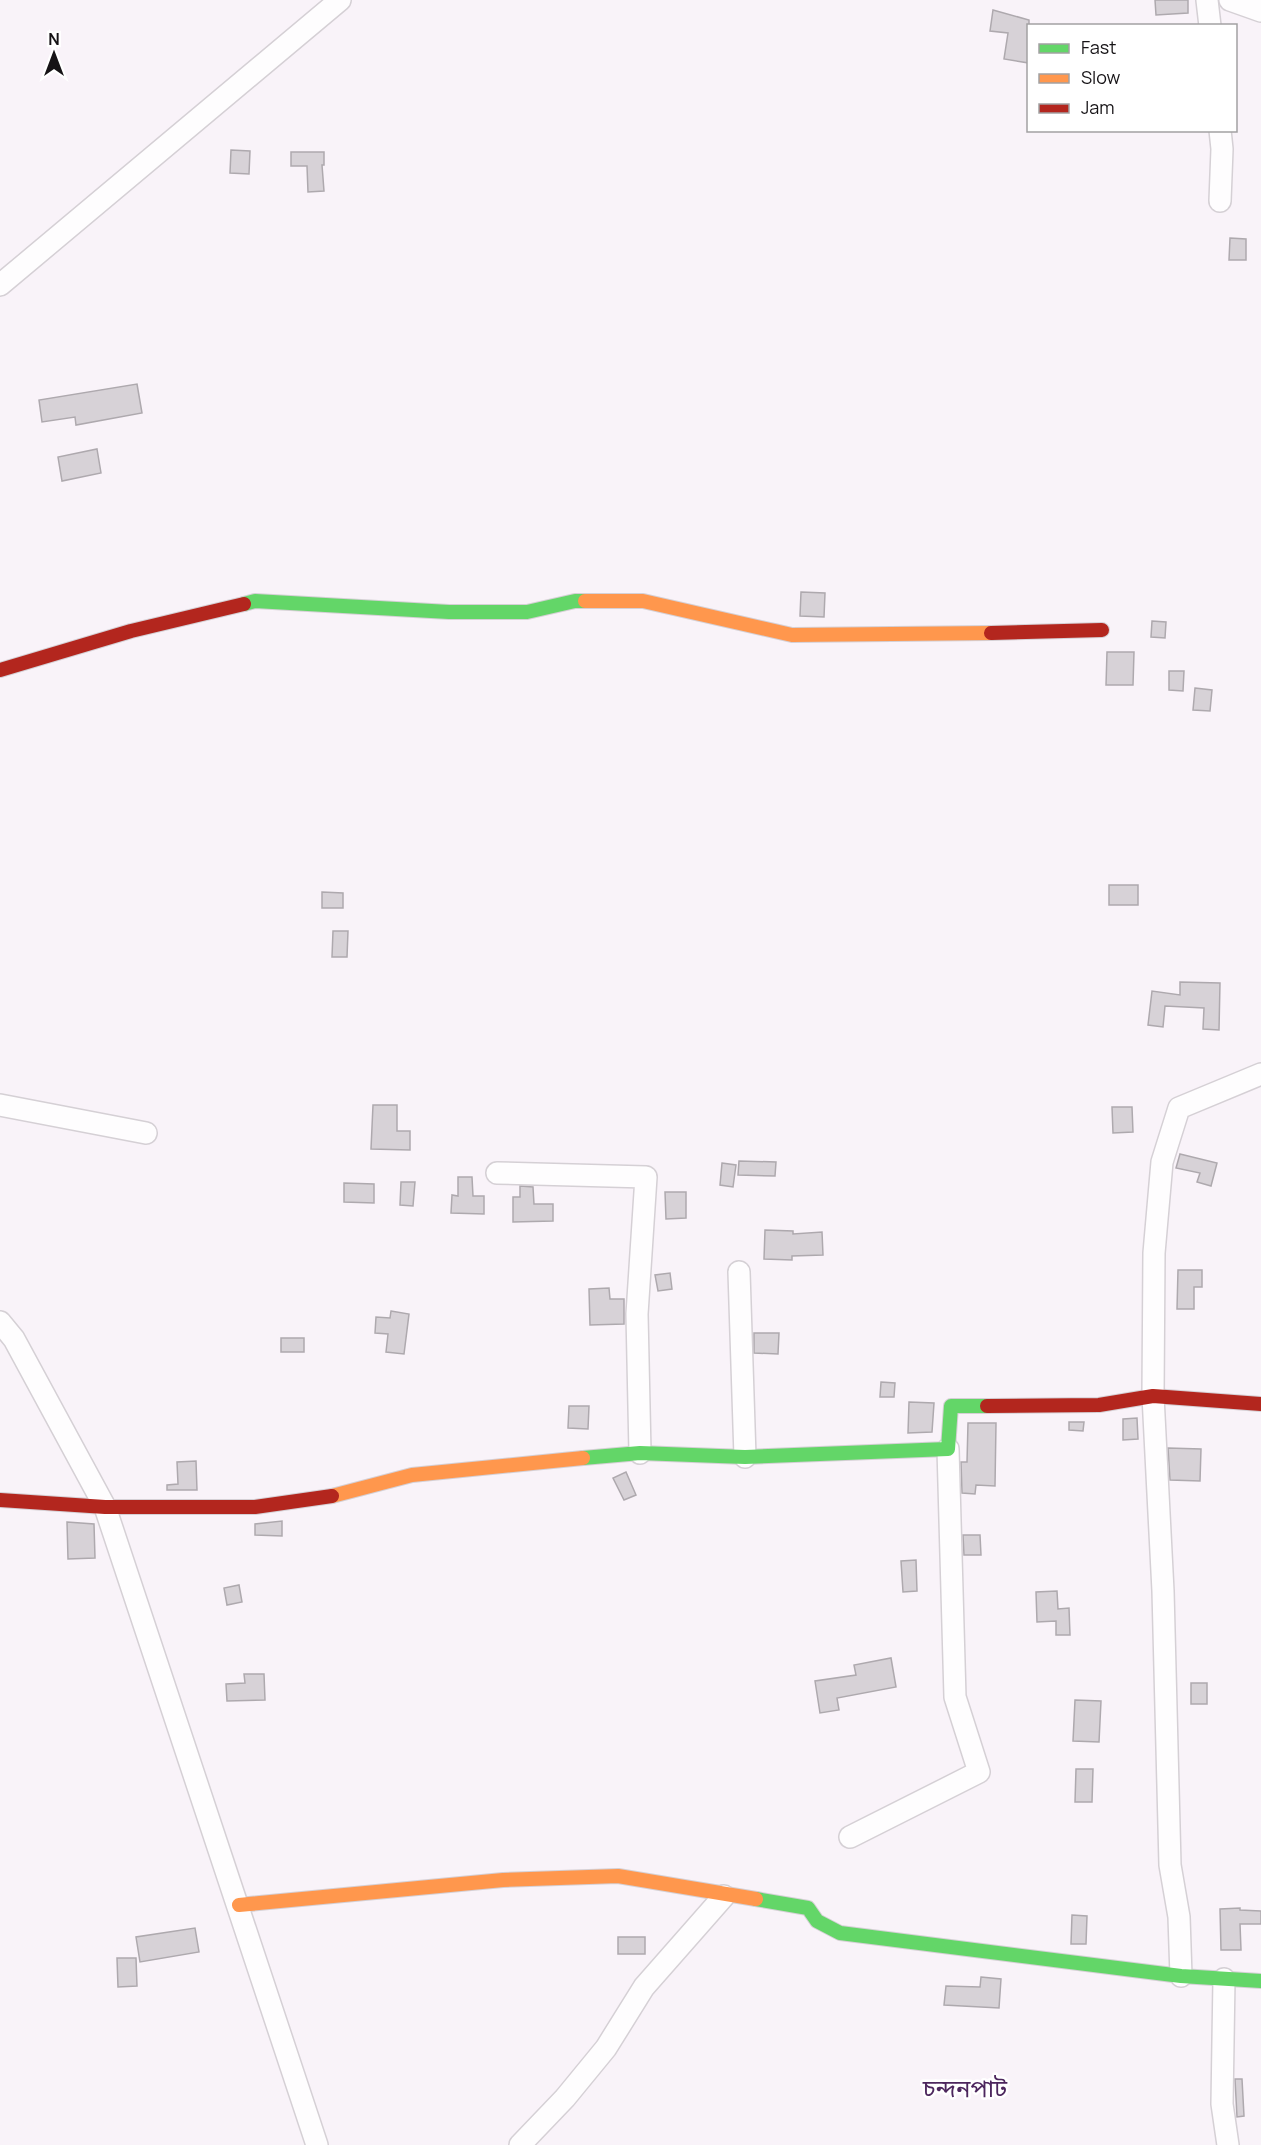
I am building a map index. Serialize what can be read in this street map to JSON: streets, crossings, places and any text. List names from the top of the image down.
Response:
{
  "districts": ["চন্দনপাট"],
  "legend": ["Fast", "Slow", "Jam"],
  "north": "top"
}
